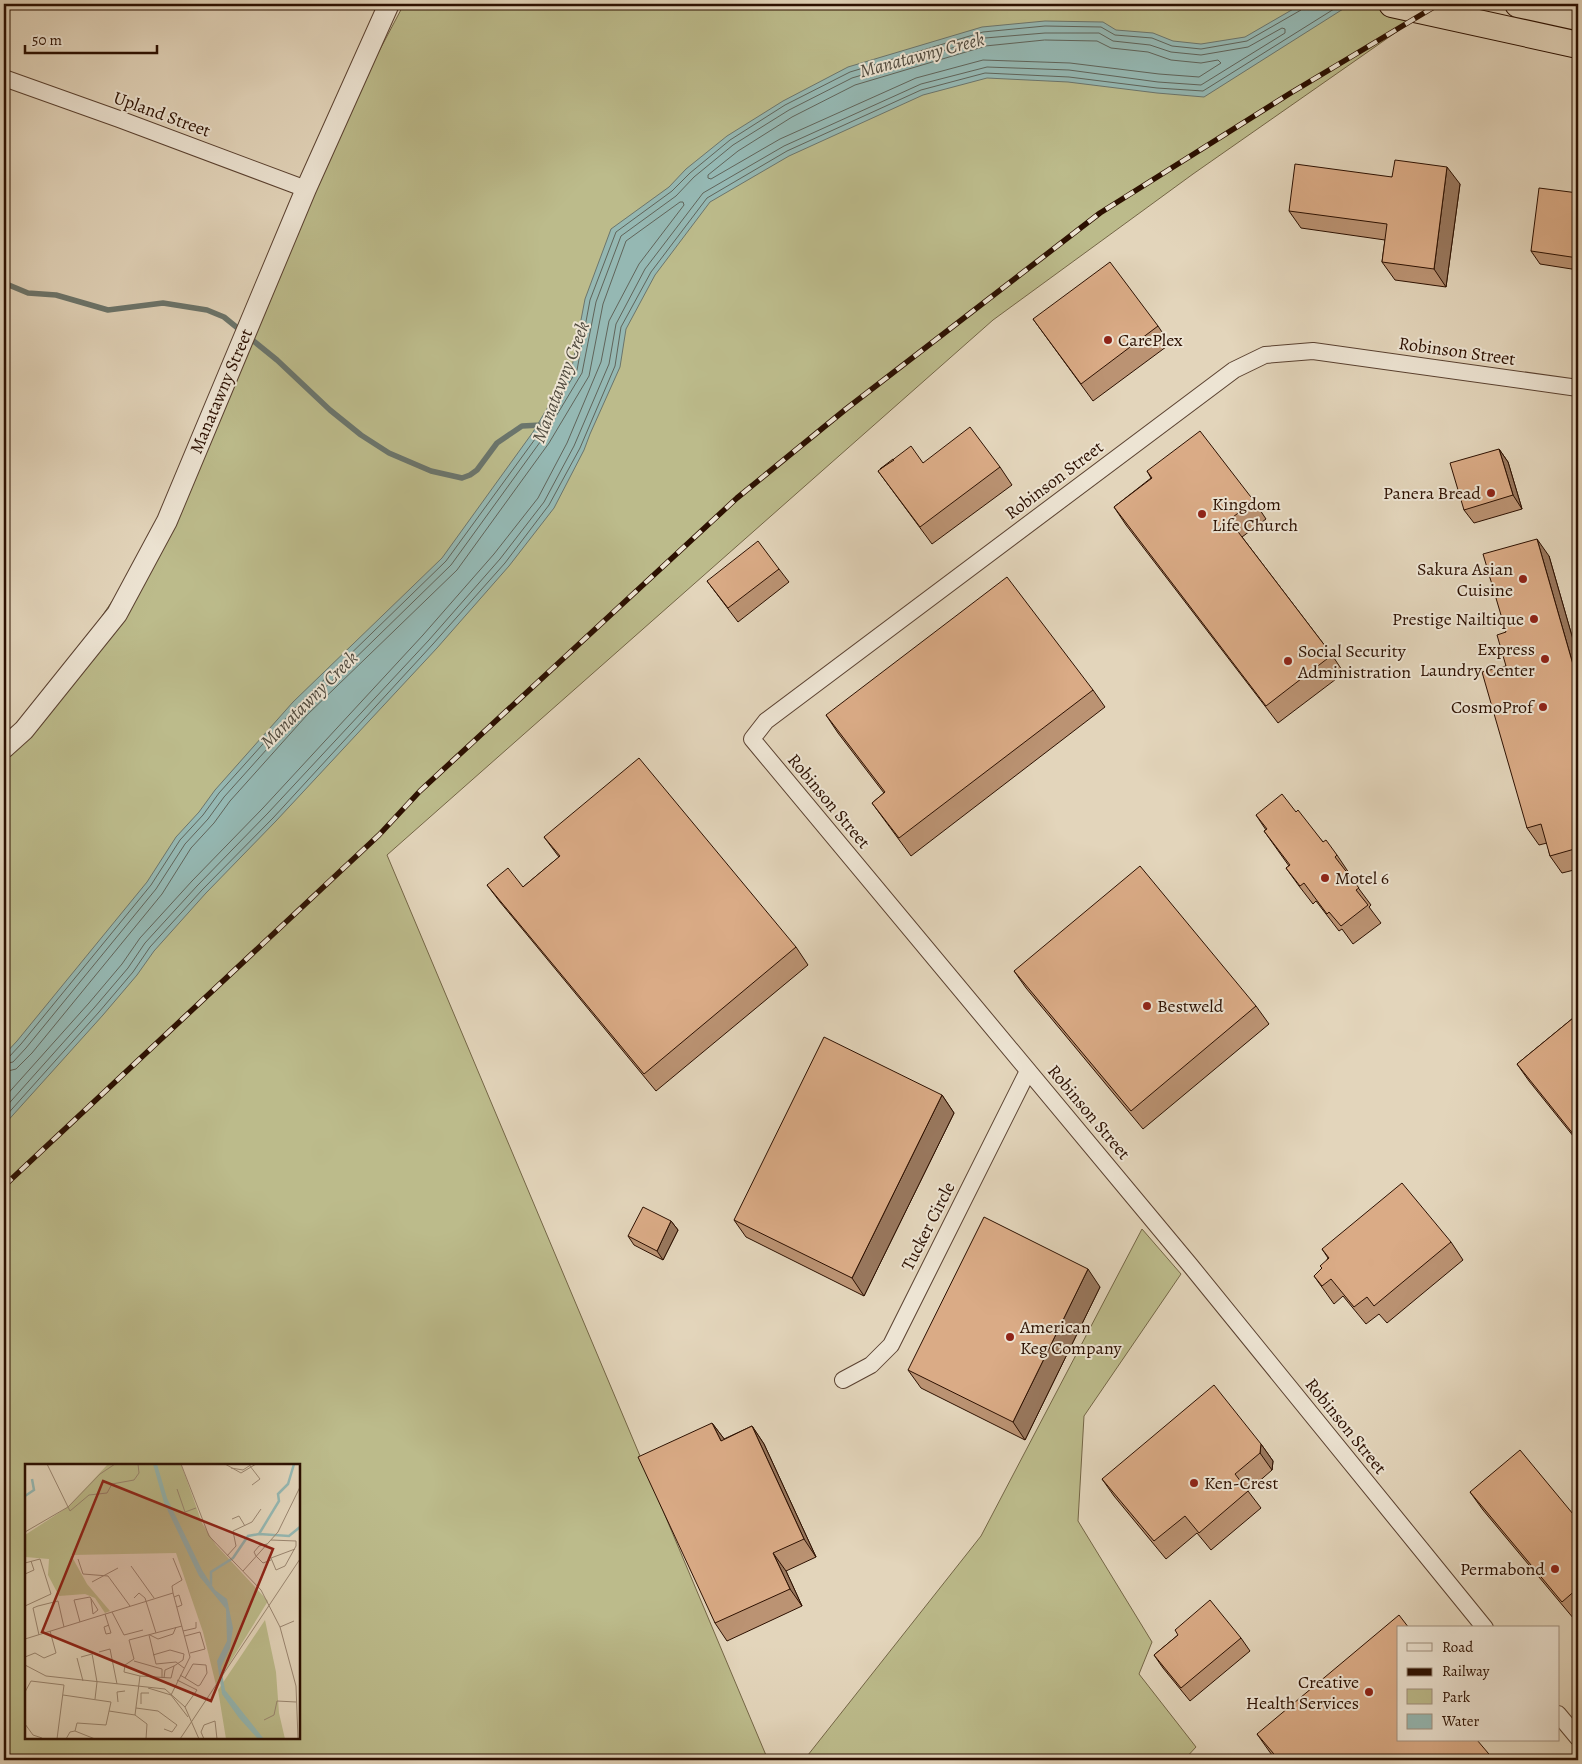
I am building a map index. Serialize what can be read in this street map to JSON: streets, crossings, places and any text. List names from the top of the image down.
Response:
{
  "streets": {
    "street": [
      "Upland Street",
      "Robinson Street",
      "Manatawny Street",
      "Tucker Circle"
    ]
  },
  "crossings": [
    ["Upland Street", "Manatawny Street"],
    ["Robinson Street", "Tucker Circle"]
  ],
  "water": ["Manatawny Creek"],
  "places": [
    "CarePlex",
    "Panera Bread",
    "Kingdom Life Church",
    "Sakura Asian Cuisine",
    "Prestige Nailtique",
    "Express Laundry Center",
    "Social Security Administration",
    "CosmoProf",
    "Motel 6",
    "Bestweld",
    "American Keg Company",
    "Ken-Crest",
    "Permabond",
    "Creative Health Services"
  ],
  "legend": [
    "Road",
    "Railway",
    "Park",
    "Water"
  ],
  "scale_bar": "50 m"
}
